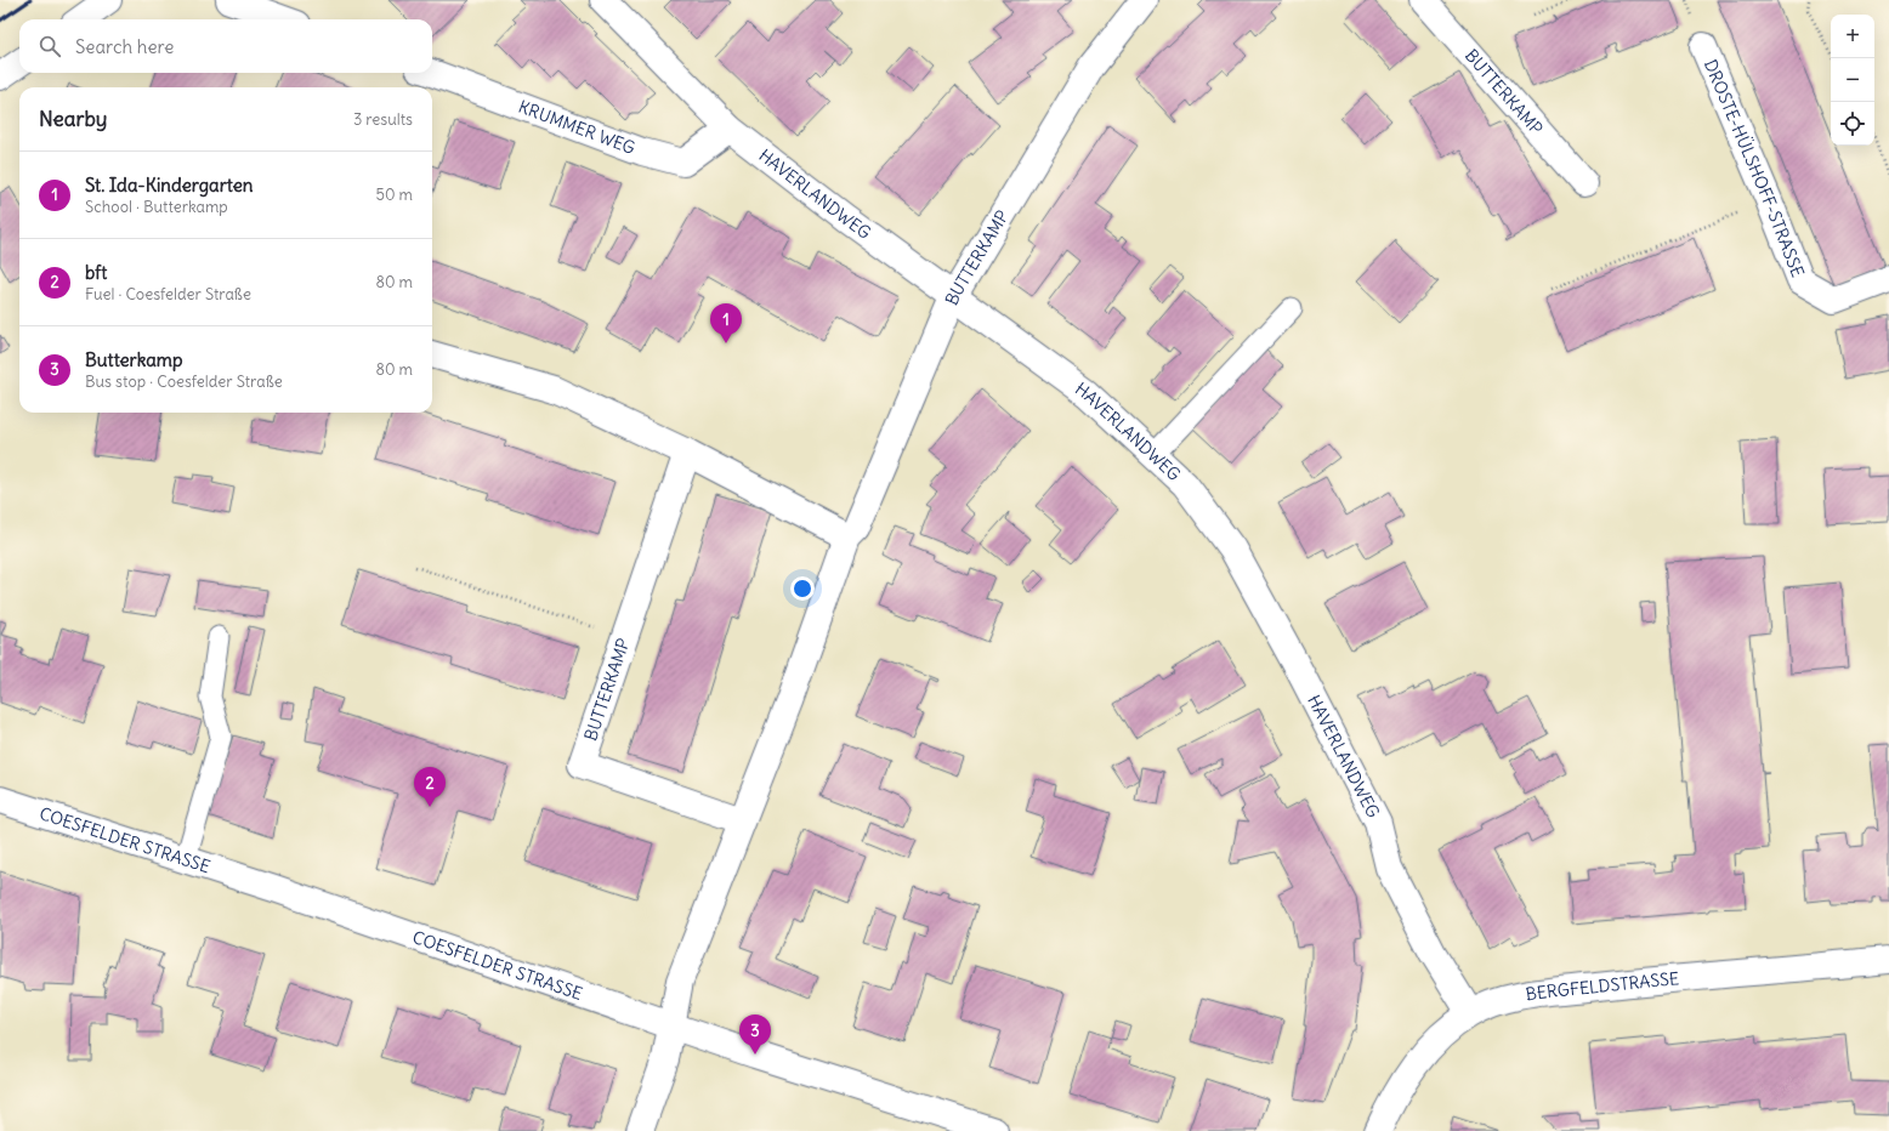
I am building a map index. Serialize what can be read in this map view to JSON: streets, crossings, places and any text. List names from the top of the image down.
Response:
{
  "streets": {
    "street": [
      "BUTTERKAMP",
      "KRUMMER WEG",
      "DROSTE-HÜLSHOFF-STRASSE",
      "HAVERLANDWEG",
      "COESFELDER STRASSE",
      "BERGFELDSTRASSE"
    ]
  },
  "crossings": [
    ["BUTTERKAMP", "HAVERLANDWEG"],
    ["BUTTERKAMP", "COESFELDER STRASSE"],
    ["KRUMMER WEG", "HAVERLANDWEG"],
    ["HAVERLANDWEG", "BERGFELDSTRASSE"]
  ],
  "page": {
    "map_buttons": ["+", "−"],
    "search": "Search here",
    "heading": ["Nearby", "3 results"],
    "list": [
      {
        "mark": "1",
        "name": "St. Ida-Kindergarten",
        "note": "School · Butterkamp",
        "value": "50 m"
      },
      {
        "mark": "2",
        "name": "bft",
        "note": "Fuel · Coesfelder Straße",
        "value": "80 m"
      },
      {
        "mark": "3",
        "name": "Butterkamp",
        "note": "Bus stop · Coesfelder Straße",
        "value": "80 m"
      }
    ],
    "pins": ["1", "2", "3"]
  }
}
